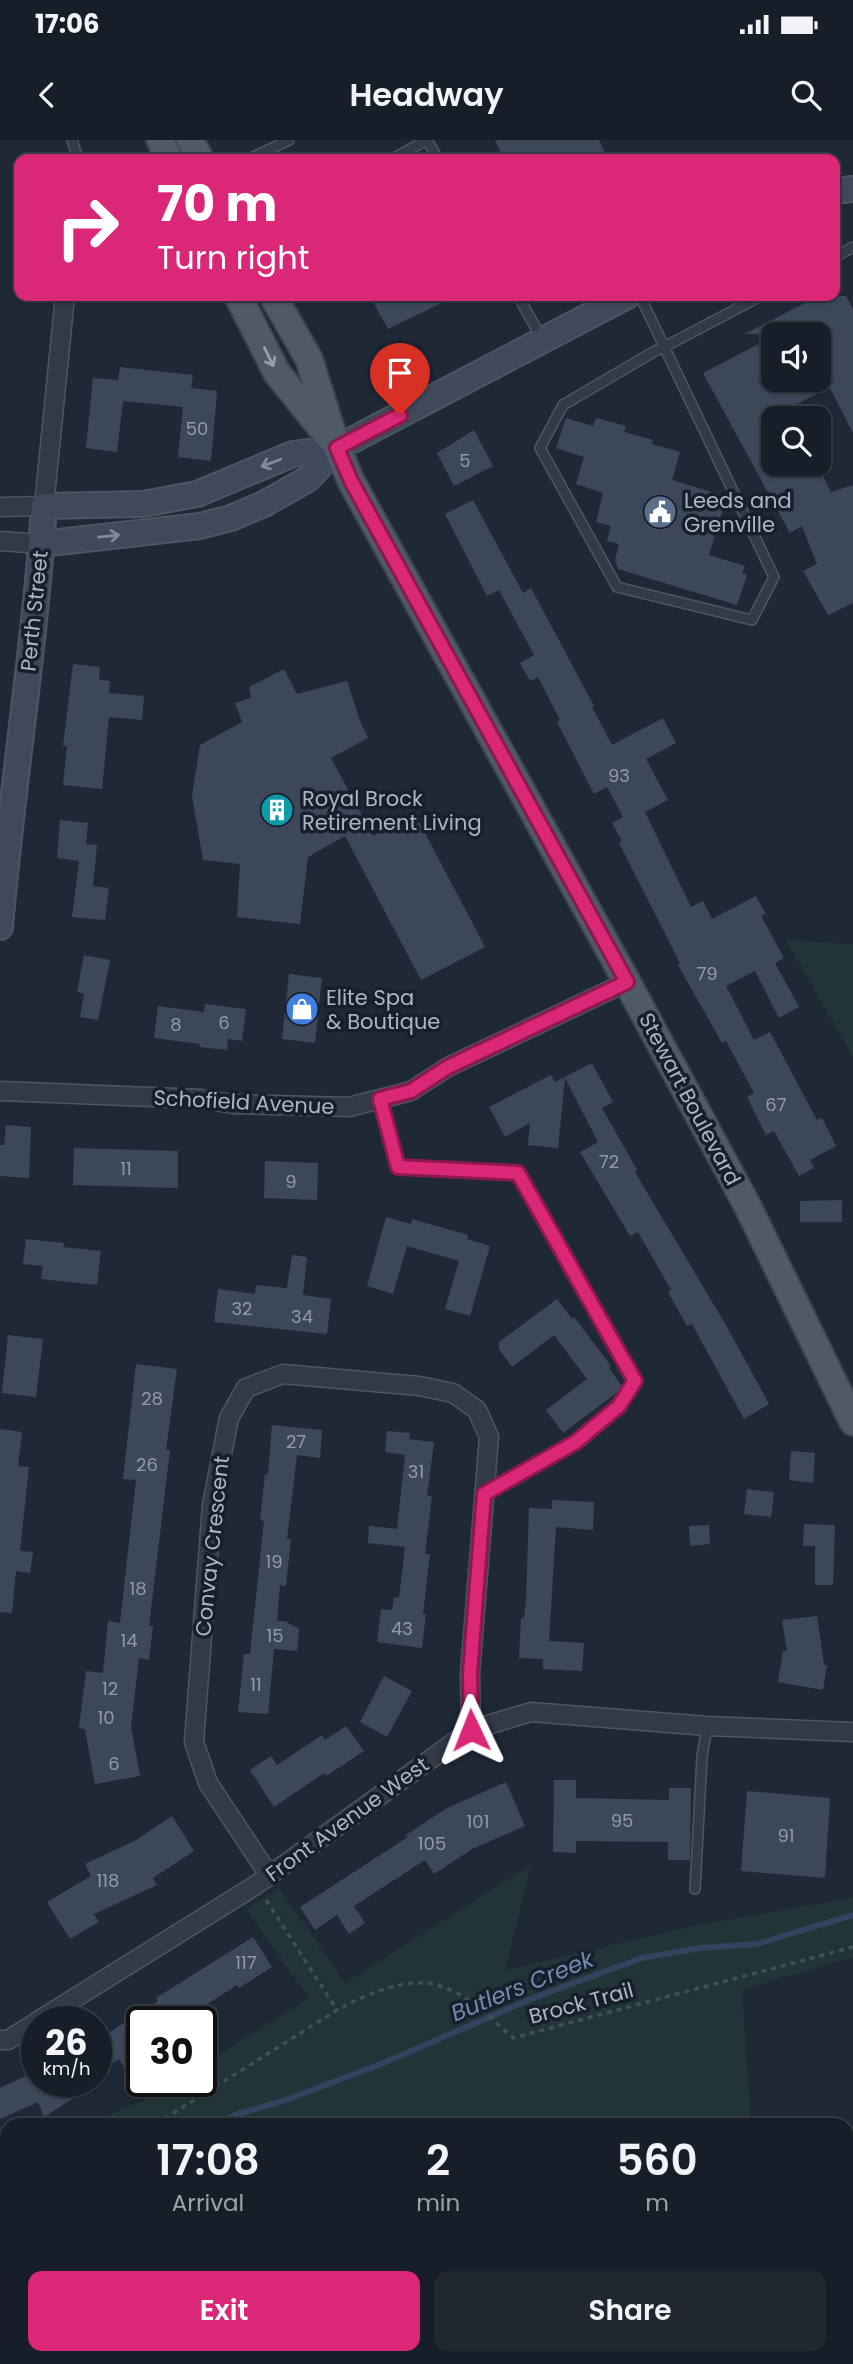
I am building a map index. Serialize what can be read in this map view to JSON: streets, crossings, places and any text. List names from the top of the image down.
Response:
{
  "streets": {
    "main road": ["Stewart Boulevard"],
    "street": [
      "Perth Street",
      "Schofield Avenue",
      "Convay Crescent",
      "Front Avenue West"
    ],
    "path": ["Brock Trail"]
  },
  "crossings": [
    ["Stewart Boulevard", "Schofield Avenue"],
    ["Convay Crescent", "Front Avenue West"]
  ],
  "water": ["Butlers Creek"],
  "places": {
    "public building": ["Leeds and Grenville"],
    "building": ["Royal Brock Retirement Living"],
    "shop": ["Elite Spa & Boutique"]
  },
  "house_numbers": [
    "50",
    "5",
    "93",
    "79",
    "6",
    "8",
    "67",
    "72",
    "11",
    "9",
    "32",
    "34",
    "28",
    "27",
    "26",
    "31",
    "19",
    "18",
    "43",
    "15",
    "14",
    "11",
    "12",
    "10",
    "6",
    "95",
    "101",
    "91",
    "105",
    "118",
    "117"
  ],
  "page": {
    "status": "17:06",
    "header": "Headway",
    "turn": ["70 m", "Turn right"],
    "speed": "26 km/h",
    "limit": "30",
    "eta": [
      "17:08",
      "Arrival",
      "2",
      "min",
      "560",
      "m"
    ],
    "buttons": ["Exit", "Share"]
  }
}
